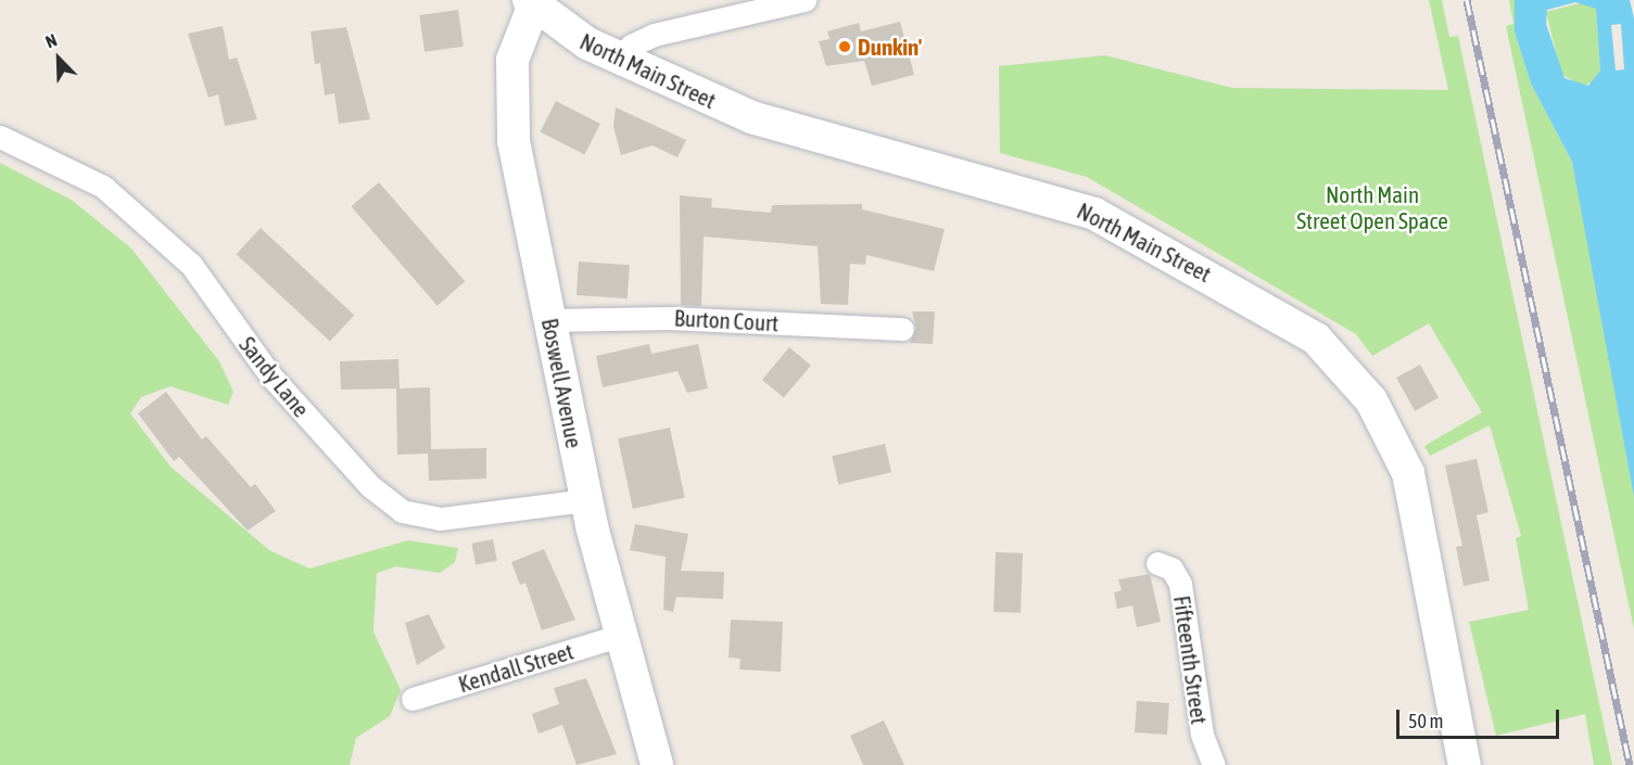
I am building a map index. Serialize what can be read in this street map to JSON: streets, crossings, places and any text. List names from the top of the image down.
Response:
{
  "streets": {
    "main road": ["North Main Street", "Boswell Avenue"],
    "street": [
      "Burton Court",
      "Sandy Lane",
      "Fifteenth Street",
      "Kendall Street"
    ]
  },
  "crossings": [
    ["North Main Street", "Boswell Avenue"],
    ["Burton Court", "Boswell Avenue"],
    ["Sandy Lane", "Boswell Avenue"],
    ["Boswell Avenue", "Kendall Street"]
  ],
  "parks": ["North Main Street Open Space"],
  "places": ["Dunkin'"],
  "scale_bar": "50 m",
  "north": "top left"
}
